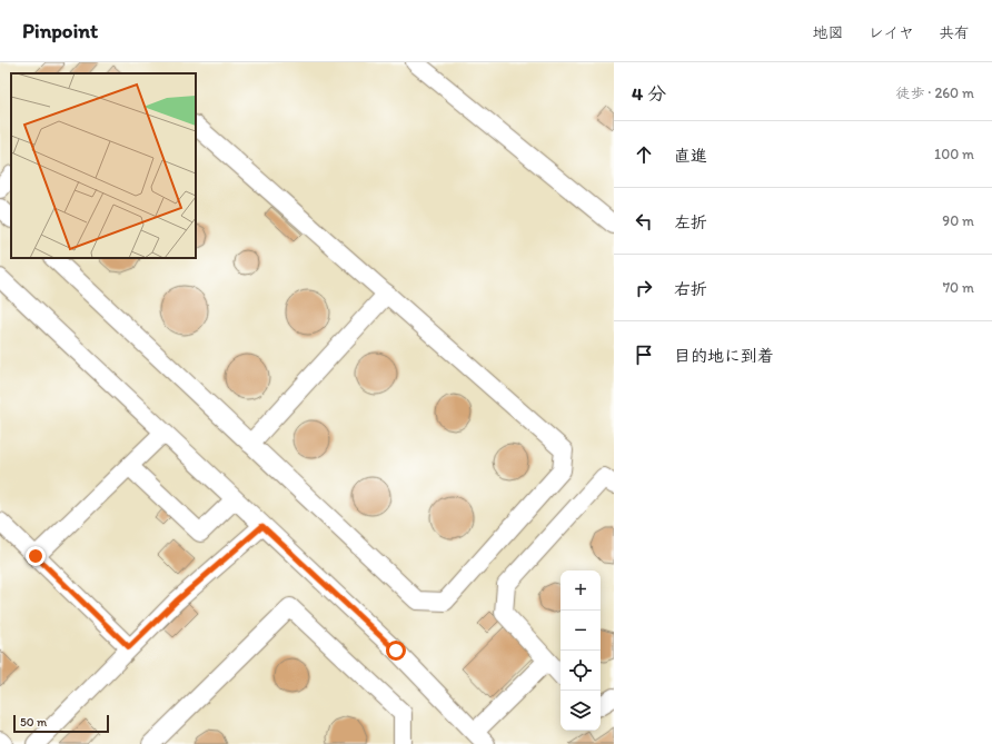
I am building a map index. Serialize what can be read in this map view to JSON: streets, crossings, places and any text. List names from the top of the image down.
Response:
{
  "scale_bar": "50 m",
  "page": {
    "header": "Pinpoint",
    "nav": ["地図", "レイヤ", "共有"],
    "heading": ["4 分", "徒歩 · 260 m"],
    "list": [
      ["直進", "100 m"],
      ["左折", "90 m"],
      ["右折", "70 m"],
      "目的地に到着"
    ],
    "map_buttons": ["+", "−"],
    "scale": "50 m"
  }
}
